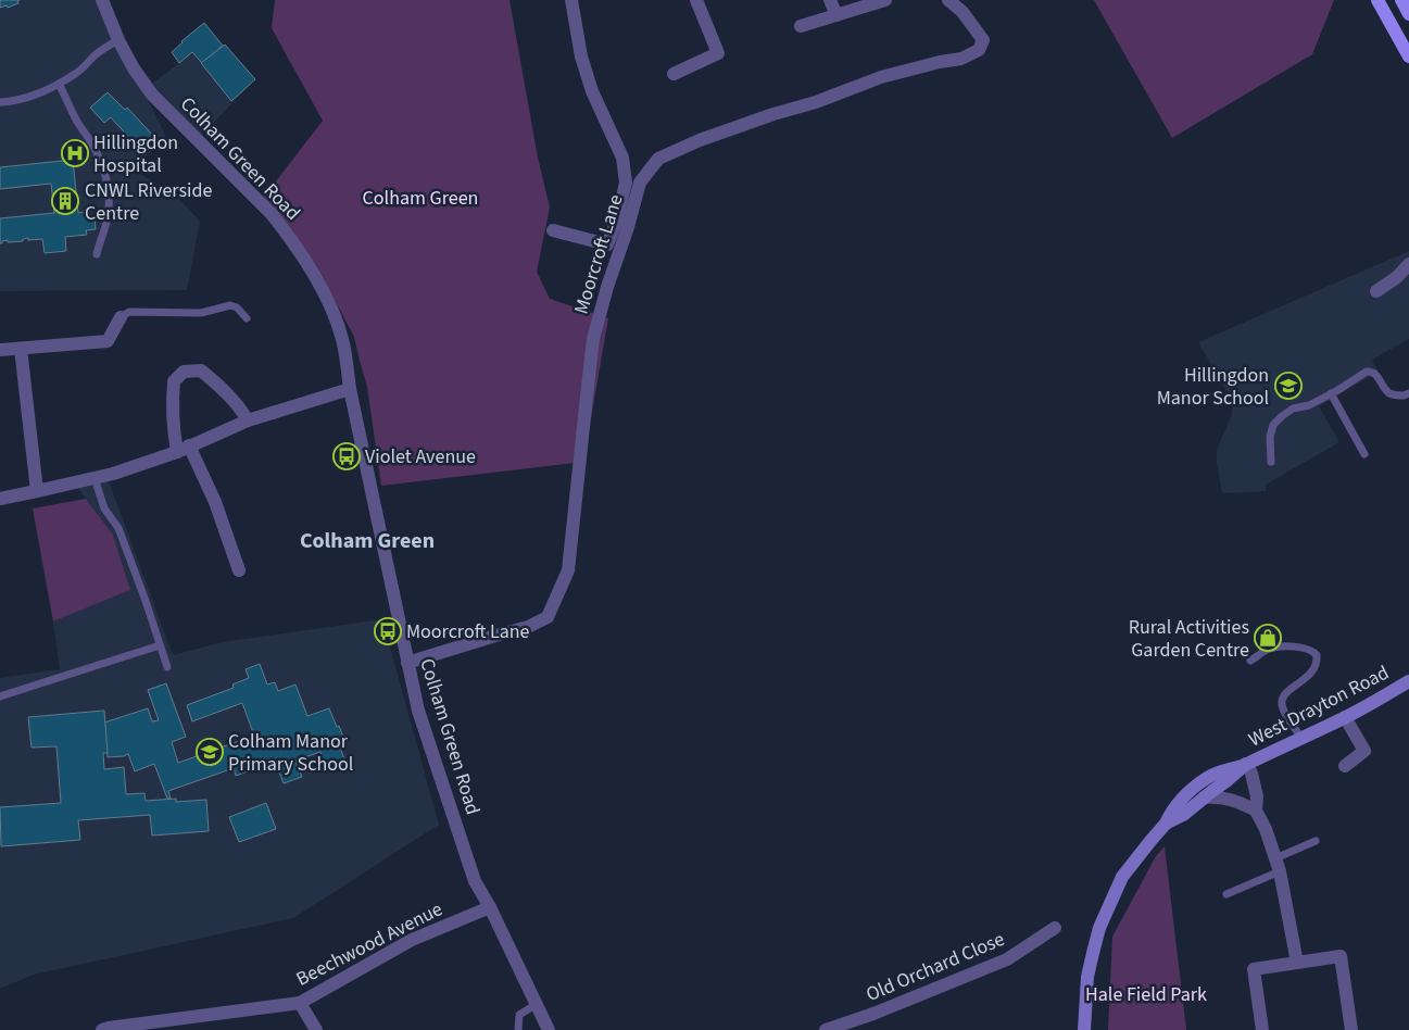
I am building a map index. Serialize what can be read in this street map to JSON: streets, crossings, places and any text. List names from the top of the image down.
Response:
{
  "streets": {
    "main road": ["West Drayton Road"],
    "street": [
      "Colham Green Road",
      "Moorcroft Lane",
      "Beechwood Avenue",
      "Old Orchard Close"
    ]
  },
  "crossings": [
    ["Colham Green Road", "Moorcroft Lane"],
    ["Colham Green Road", "Beechwood Avenue"]
  ],
  "districts": ["Colham Green"],
  "parks": ["Colham Green", "Hale Field Park"],
  "places": {
    "hospital": ["Hillingdon Hospital"],
    "building": ["CNWL Riverside Centre"],
    "school or university": ["Hillingdon Manor School", "Colham Manor Primary School"],
    "bus stop": ["Violet Avenue", "Moorcroft Lane"],
    "shop": ["Rural Activities Garden Centre"]
  }
}
